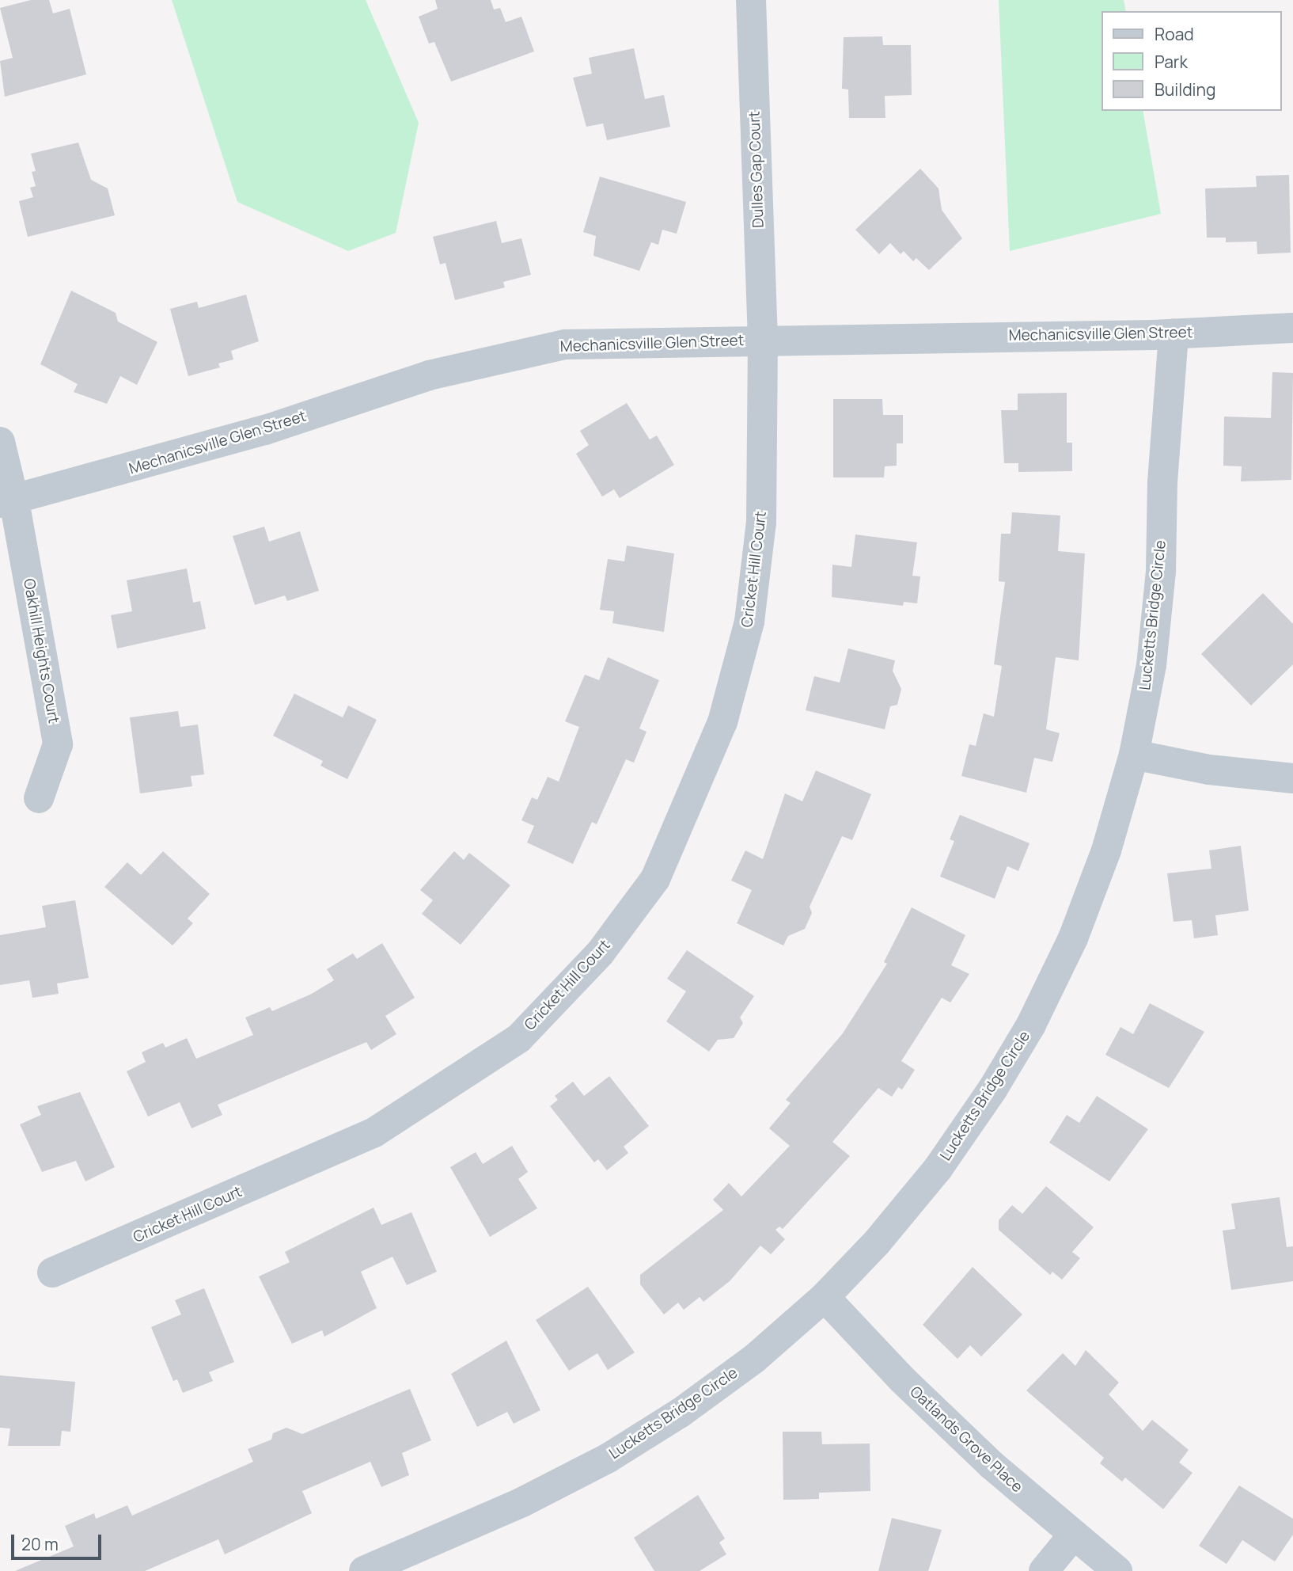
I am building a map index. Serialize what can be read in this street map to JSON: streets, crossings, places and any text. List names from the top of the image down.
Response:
{
  "streets": {
    "street": [
      "Dulles Gap Court",
      "Mechanicsville Glen Street",
      "Cricket Hill Court",
      "Lucketts Bridge Circle",
      "Oakhill Heights Court",
      "Oatlands Grove Place"
    ]
  },
  "crossings": [
    ["Dulles Gap Court", "Mechanicsville Glen Street"],
    ["Dulles Gap Court", "Cricket Hill Court"],
    ["Mechanicsville Glen Street", "Cricket Hill Court"],
    ["Mechanicsville Glen Street", "Lucketts Bridge Circle"],
    ["Mechanicsville Glen Street", "Oakhill Heights Court"],
    ["Lucketts Bridge Circle", "Oatlands Grove Place"]
  ],
  "legend": ["Road", "Park", "Building"],
  "scale_bar": "20 m"
}
